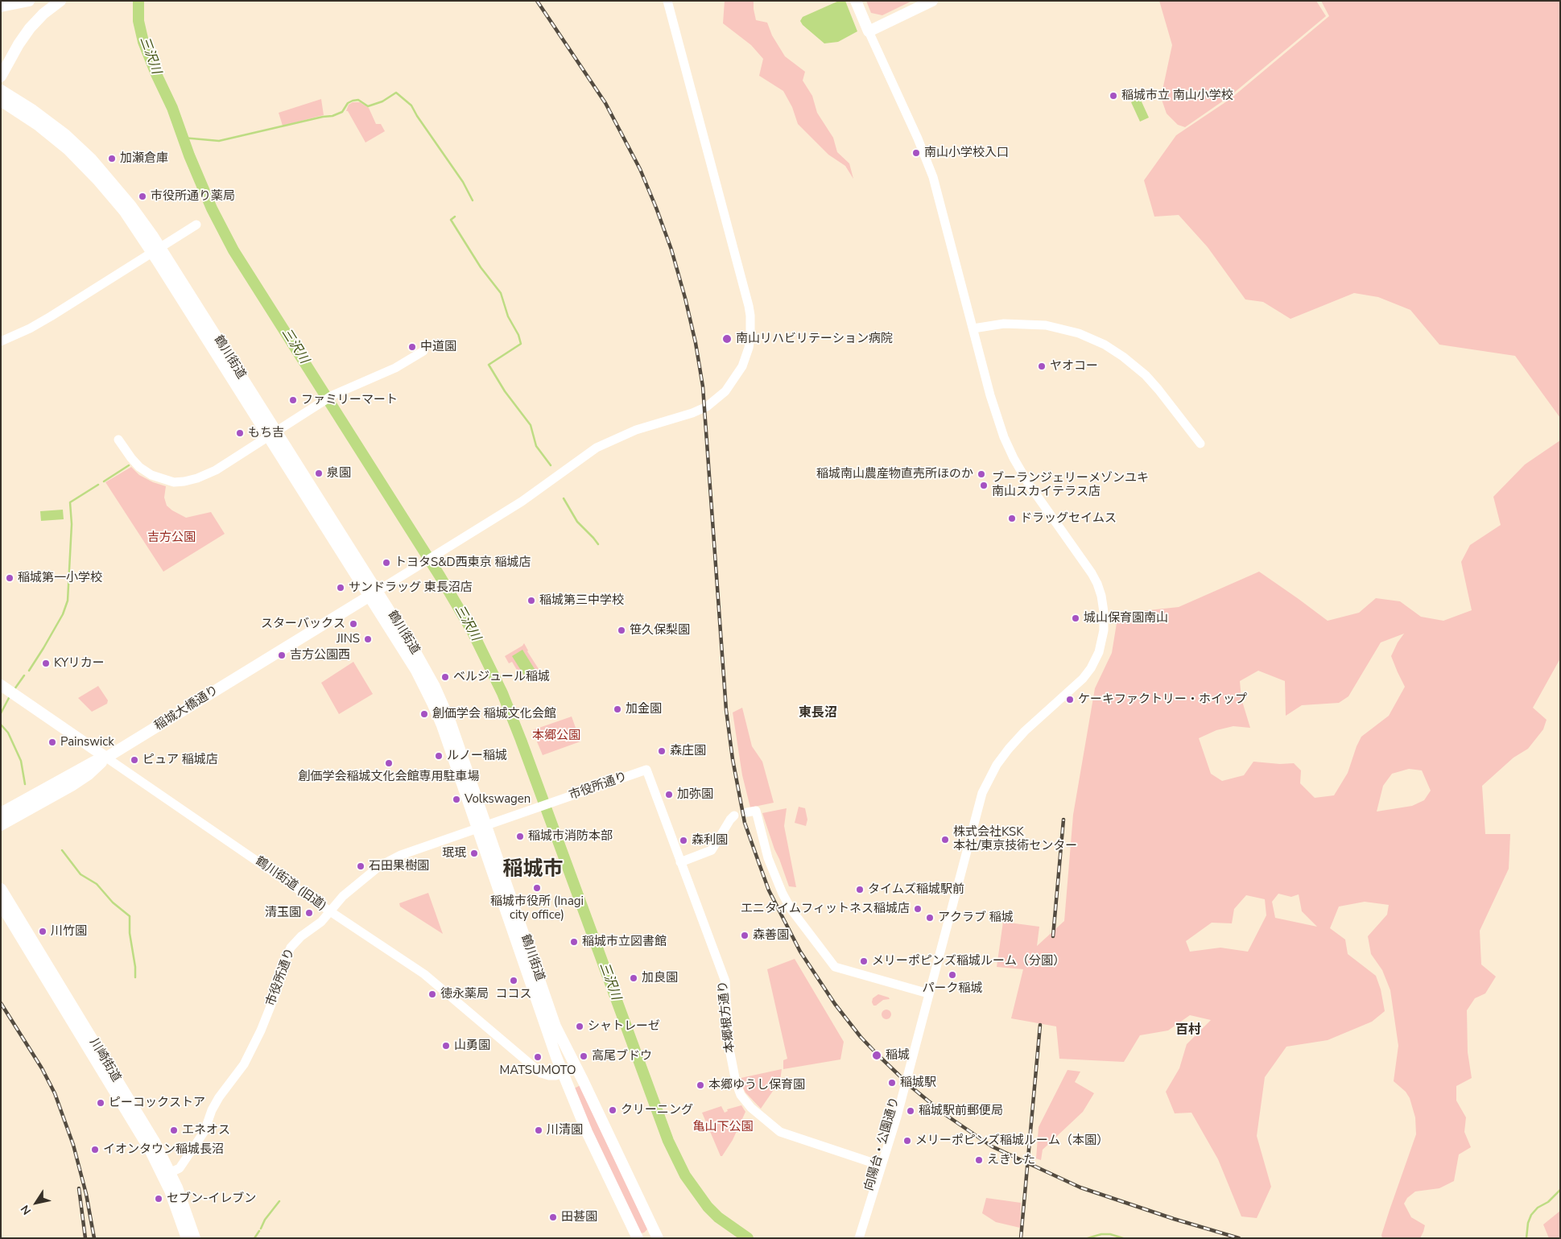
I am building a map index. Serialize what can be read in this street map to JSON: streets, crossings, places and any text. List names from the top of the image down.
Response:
{
  "streets": {
    "main road": [
      "鶴川街道",
      "稲城大橋通り",
      "鶴川街道 (旧道)",
      "川崎街道"
    ],
    "street": ["市役所通り", "本郷根方通り", "向陽台・公園通り"]
  },
  "crossings": [
    ["鶴川街道", "稲城大橋通り"],
    ["鶴川街道", "市役所通り"],
    ["鶴川街道", "鶴川街道 (旧道)"],
    ["稲城大橋通り", "鶴川街道 (旧道)"],
    ["市役所通り", "鶴川街道 (旧道)"],
    ["市役所通り", "本郷根方通り"],
    ["市役所通り", "川崎街道"],
    ["本郷根方通り", "向陽台・公園通り"]
  ],
  "districts": ["東長沼", "稲城市", "百村"],
  "water": ["三沢川"],
  "parks": ["吉方公園", "本郷公園", "亀山下公園"],
  "places": [
    "稲城市立 南山小学校",
    "南山小学校入口",
    "加瀬倉庫",
    "市役所通り薬局",
    "南山リハビリテーション病院",
    "中道園",
    "ヤオコー",
    "ファミリーマート",
    "もち吉",
    "泉園",
    "稲城南山農産物直売所ほのか",
    "ブーランジェリーメゾンユキ 南山スカイテラス店",
    "ドラッグセイムス",
    "トヨタS&D西東京 稲城店",
    "稲城第一小学校",
    "サンドラッグ 東長沼店",
    "稲城第三中学校",
    "城山保育園南山",
    "スターバックス",
    "笹久保梨園",
    "JINS",
    "吉方公園西",
    "KYリカー",
    "ベルジュール稲城",
    "ケーキファクトリー・ホイップ",
    "加金園",
    "創価学会 稲城文化会館",
    "Painswick",
    "森庄園",
    "ルノー稲城",
    "ピュア 稲城店",
    "創価学会稲城文化会館専用駐車場",
    "加弥園",
    "Volkswagen",
    "稲城市消防本部",
    "株式会社KSK 本社/東京技術センター",
    "森利園",
    "珉珉",
    "石田果樹園",
    "稲城市役所 (Inagi city office)",
    "タイムズ稲城駅前",
    "エニタイムフィットネス稲城店",
    "清玉園",
    "アクラブ 稲城",
    "川竹園",
    "森善園",
    "稲城市立図書館",
    "メリーポピンズ稲城ルーム（分園）",
    "パーク稲城",
    "加良園",
    "ココス",
    "徳永薬局",
    "シャトレーゼ",
    "山勇園",
    "稲城",
    "高尾ブドウ",
    "MATSUMOTO",
    "稲城駅",
    "本郷ゆうし保育園",
    "ピーコックストア",
    "クリーニング",
    "稲城駅前郵便局",
    "エネオス",
    "川清園",
    "メリーポピンズ稲城ルーム（本園）",
    "イオンタウン稲城長沼",
    "えきした",
    "セブン-イレブン",
    "田甚園"
  ],
  "north": "bottom left"
}
